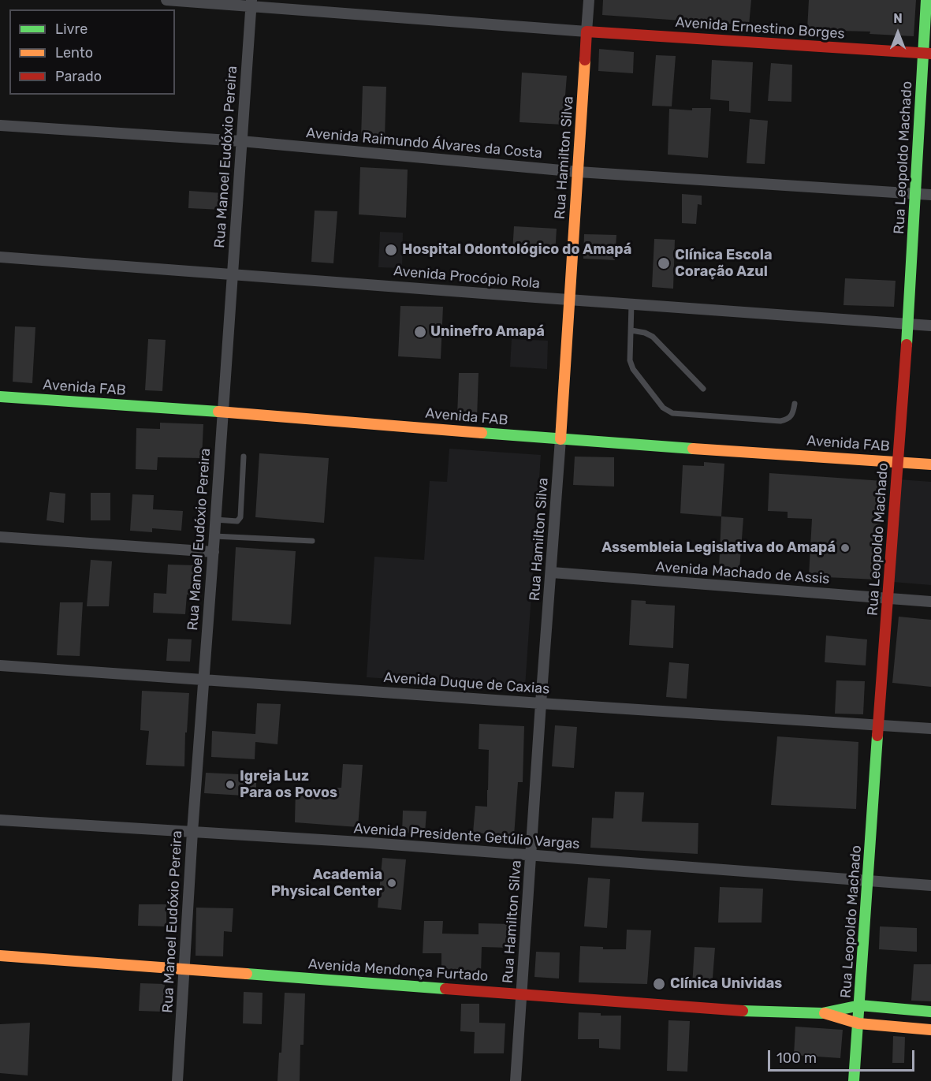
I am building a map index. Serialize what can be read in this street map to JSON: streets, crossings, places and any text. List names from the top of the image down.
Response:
{
  "streets": {
    "main road": [
      "Avenida Ernestino Borges",
      "Rua Hamilton Silva",
      "Rua Leopoldo Machado",
      "Avenida FAB",
      "Avenida Mendonça Furtado"
    ],
    "street": [
      "Avenida Raimundo Álvares da Costa",
      "Rua Manoel Eudóxio Pereira",
      "Avenida Procópio Rola",
      "Avenida Machado de Assis",
      "Avenida Duque de Caxias",
      "Avenida Presidente Getúlio Vargas"
    ]
  },
  "crossings": [
    ["Avenida Ernestino Borges", "Rua Hamilton Silva"],
    ["Avenida Ernestino Borges", "Rua Leopoldo Machado"],
    ["Avenida Raimundo Álvares da Costa", "Rua Manoel Eudóxio Pereira"],
    ["Avenida Raimundo Álvares da Costa", "Rua Hamilton Silva"],
    ["Avenida Raimundo Álvares da Costa", "Rua Leopoldo Machado"],
    ["Rua Manoel Eudóxio Pereira", "Avenida Procópio Rola"],
    ["Rua Manoel Eudóxio Pereira", "Avenida FAB"],
    ["Rua Manoel Eudóxio Pereira", "Avenida Duque de Caxias"],
    ["Rua Manoel Eudóxio Pereira", "Avenida Presidente Getúlio Vargas"],
    ["Rua Manoel Eudóxio Pereira", "Avenida Mendonça Furtado"],
    ["Rua Hamilton Silva", "Avenida Procópio Rola"],
    ["Rua Hamilton Silva", "Avenida FAB"],
    ["Rua Hamilton Silva", "Avenida Machado de Assis"],
    ["Rua Hamilton Silva", "Avenida Duque de Caxias"],
    ["Rua Hamilton Silva", "Avenida Presidente Getúlio Vargas"],
    ["Rua Hamilton Silva", "Avenida Mendonça Furtado"],
    ["Rua Leopoldo Machado", "Avenida Procópio Rola"],
    ["Rua Leopoldo Machado", "Avenida FAB"],
    ["Rua Leopoldo Machado", "Avenida Machado de Assis"],
    ["Rua Leopoldo Machado", "Avenida Duque de Caxias"],
    ["Rua Leopoldo Machado", "Avenida Presidente Getúlio Vargas"],
    ["Rua Leopoldo Machado", "Avenida Mendonça Furtado"]
  ],
  "places": [
    "Hospital Odontológico do Amapá",
    "Clínica Escola Coração Azul",
    "Uninefro Amapá",
    "Assembleia Legislativa do Amapá",
    "Igreja Luz Para os Povos",
    "Academia Physical Center",
    "Clínica Unividas"
  ],
  "legend": ["Livre", "Lento", "Parado"],
  "scale_bar": "100 m",
  "north": "top"
}
